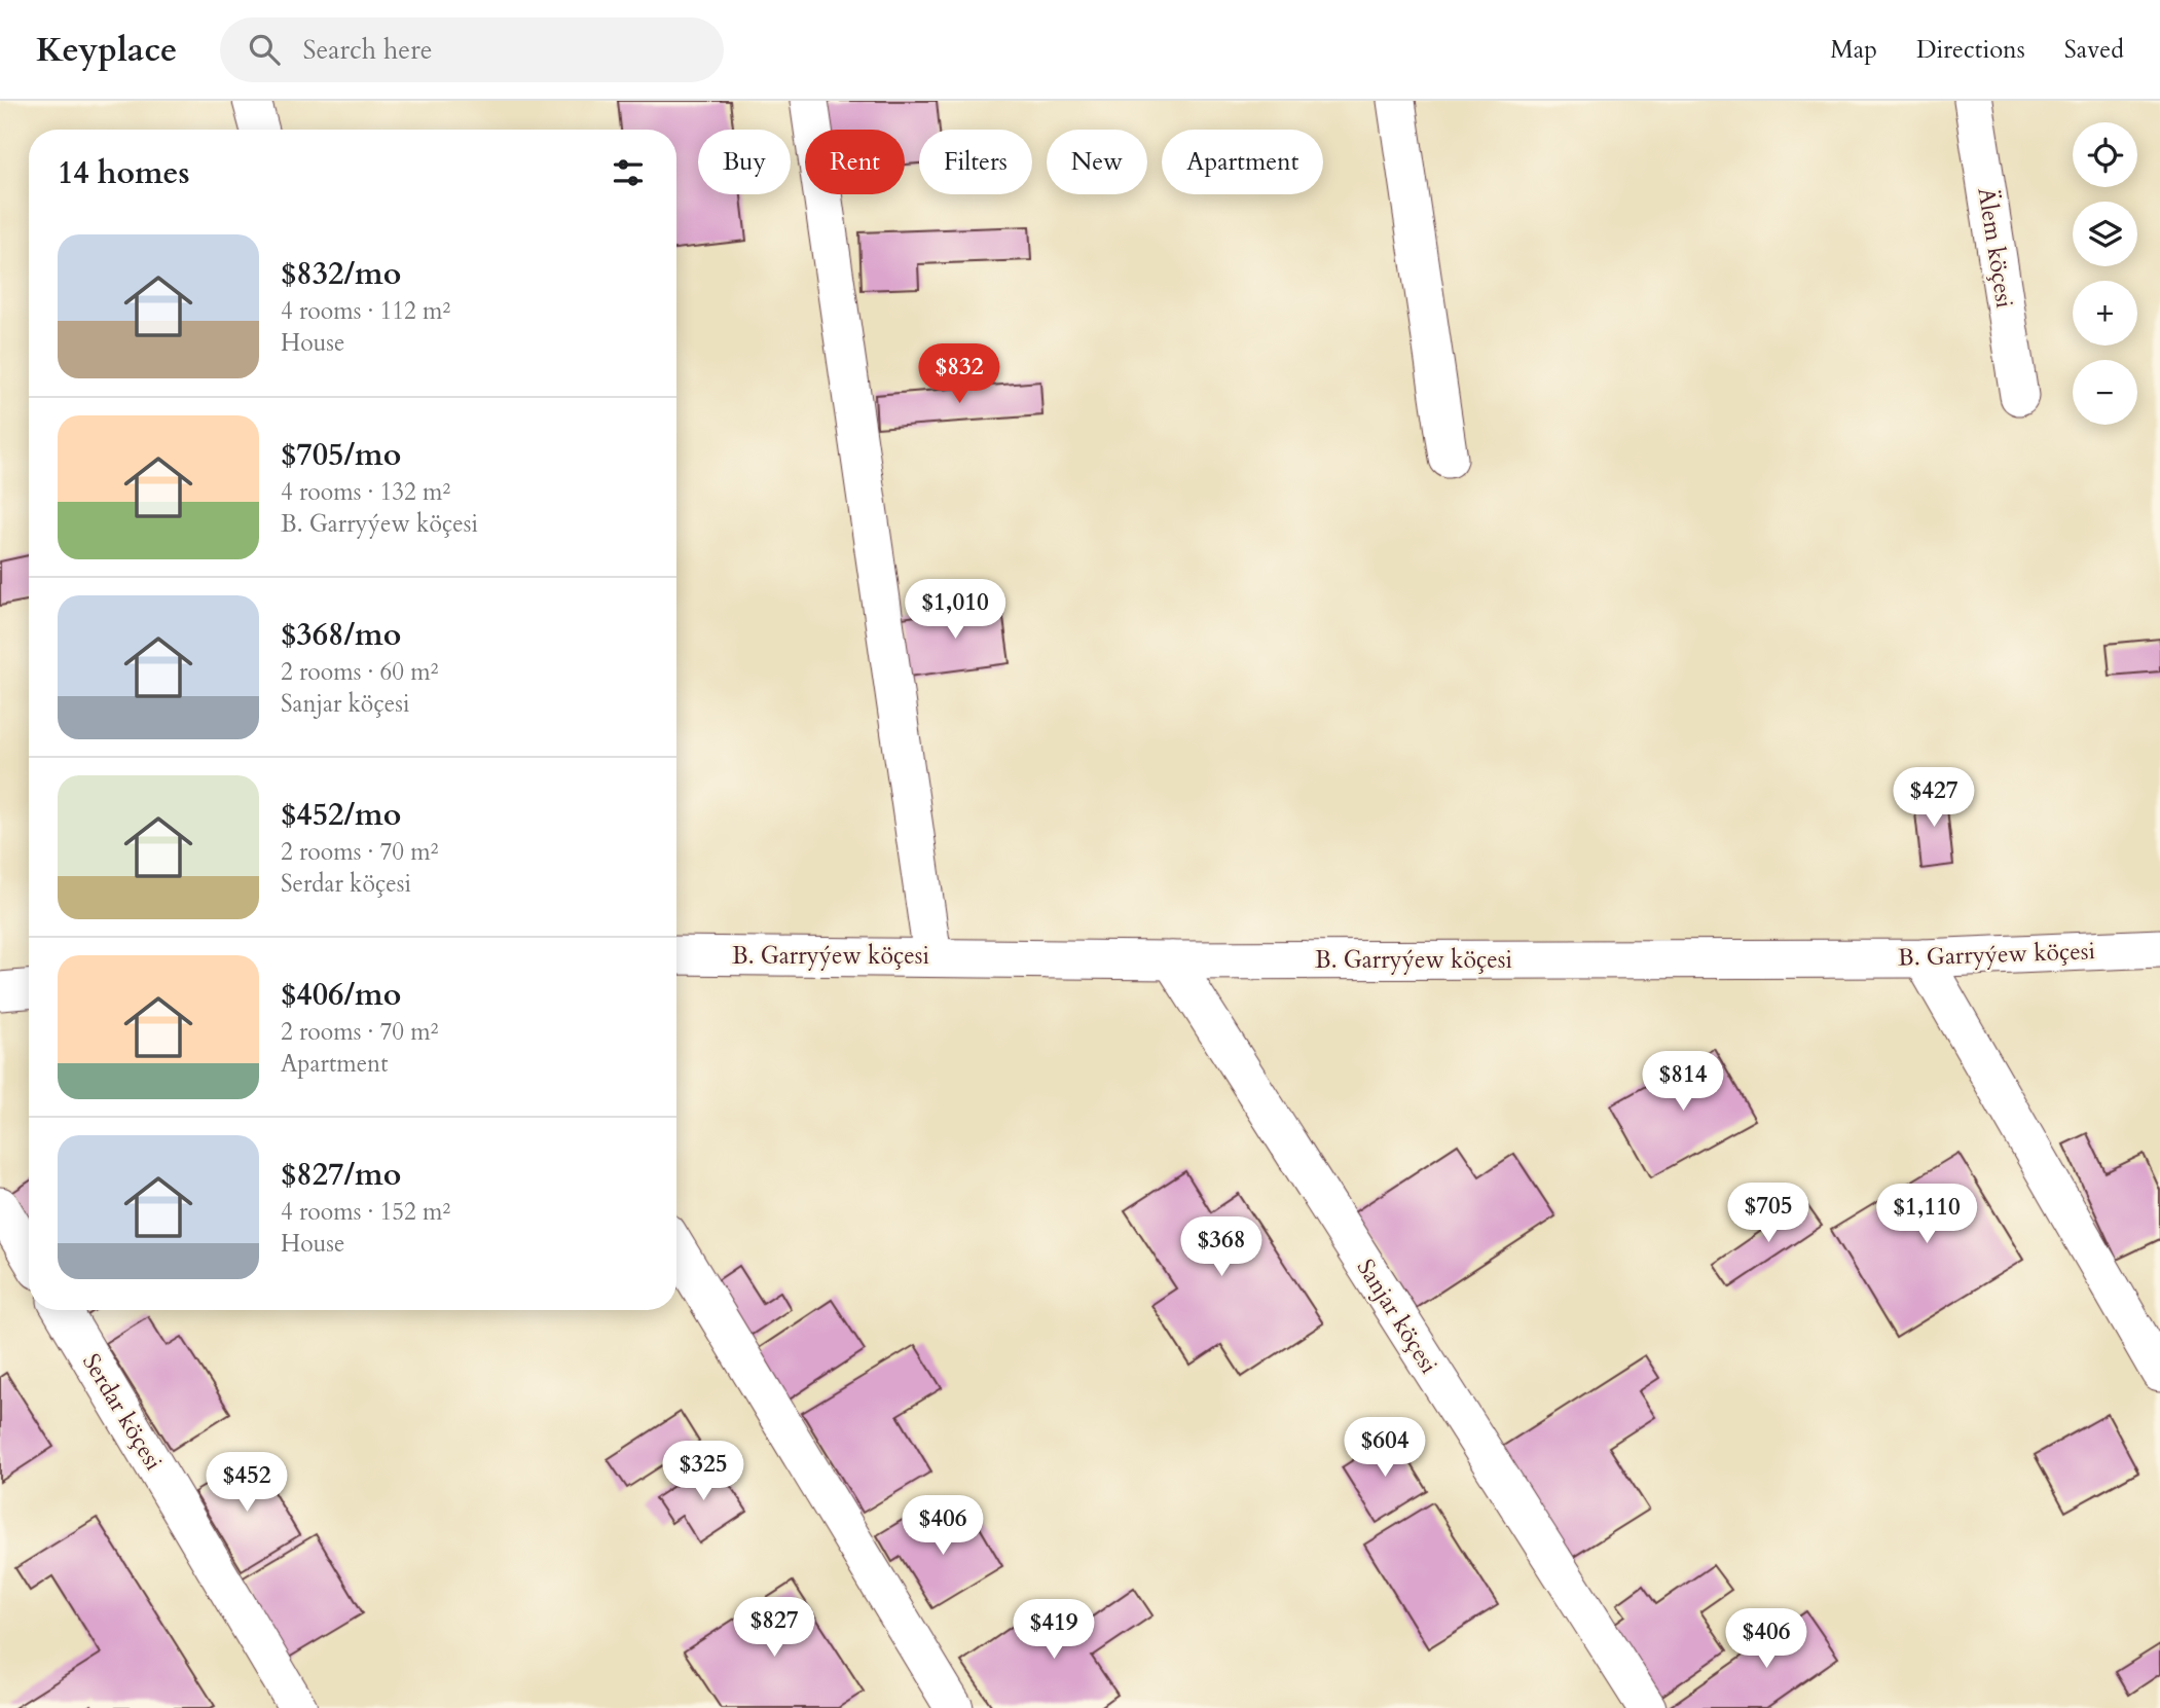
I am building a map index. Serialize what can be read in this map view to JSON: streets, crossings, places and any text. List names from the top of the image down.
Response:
{
  "streets": {
    "street": [
      "Älem köçesi",
      "B. Garryýew köçesi",
      "Sanjar köçesi",
      "Serdar köçesi"
    ]
  },
  "crossings": [
    ["B. Garryýew köçesi", "Sanjar köçesi"]
  ],
  "page": {
    "header": "Keyplace",
    "search": "Search here",
    "nav": ["Map", "Directions", "Saved"],
    "map_buttons": ["+", "−"],
    "chip": [
      "Buy",
      "Rent",
      "Filters",
      "New",
      "Apartment"
    ],
    "heading": "14 homes",
    "list": [
      {
        "name": "$832/mo",
        "note": "4 rooms · 112 m² · House"
      },
      {
        "name": "$705/mo",
        "note": "4 rooms · 132 m² · B. Garryýew köçesi"
      },
      {
        "name": "$368/mo",
        "note": "2 rooms · 60 m² · Sanjar köçesi"
      },
      {
        "name": "$452/mo",
        "note": "2 rooms · 70 m² · Serdar köçesi"
      },
      {
        "name": "$406/mo",
        "note": "2 rooms · 70 m² · Apartment"
      },
      {
        "name": "$827/mo",
        "note": "4 rooms · 152 m² · House"
      }
    ],
    "price": [
      "$832",
      "$1,010",
      "$427",
      "$814",
      "$705",
      "$1,110",
      "$368",
      "$604",
      "$325",
      "$452",
      "$406",
      "$827",
      "$419",
      "$406"
    ]
  }
}
